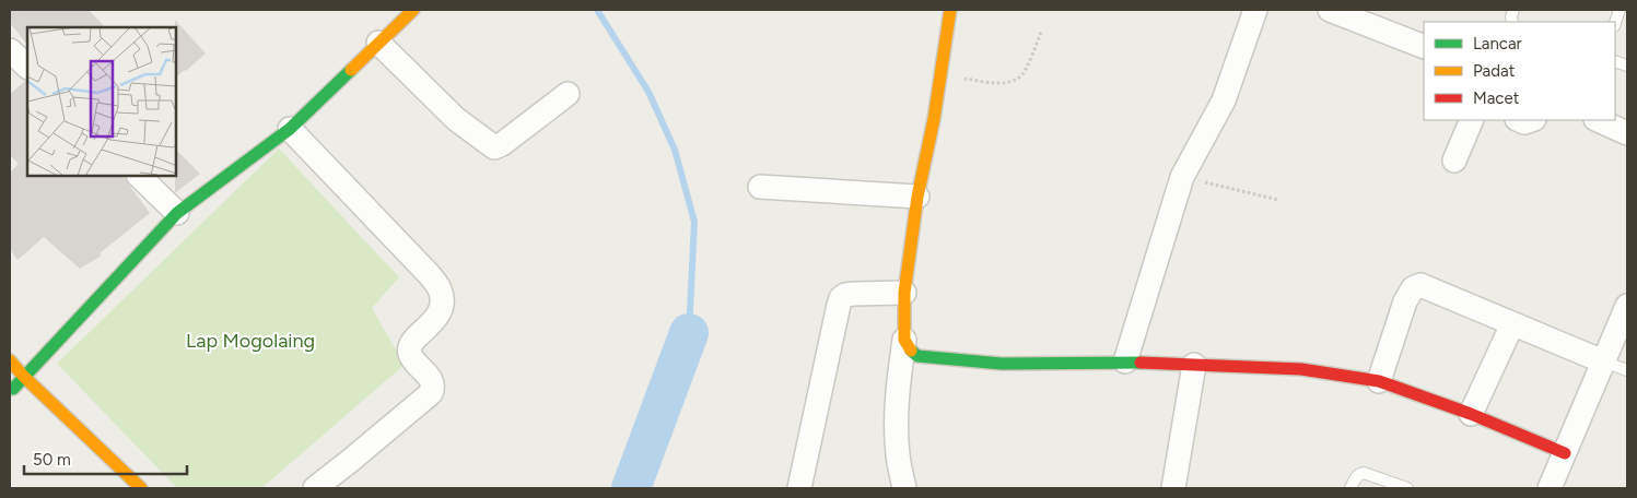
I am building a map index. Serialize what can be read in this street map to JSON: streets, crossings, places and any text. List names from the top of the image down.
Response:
{
  "parks": ["Lap Mogolaing"],
  "legend": ["Lancar", "Padat", "Macet"],
  "scale_bar": "50 m"
}
